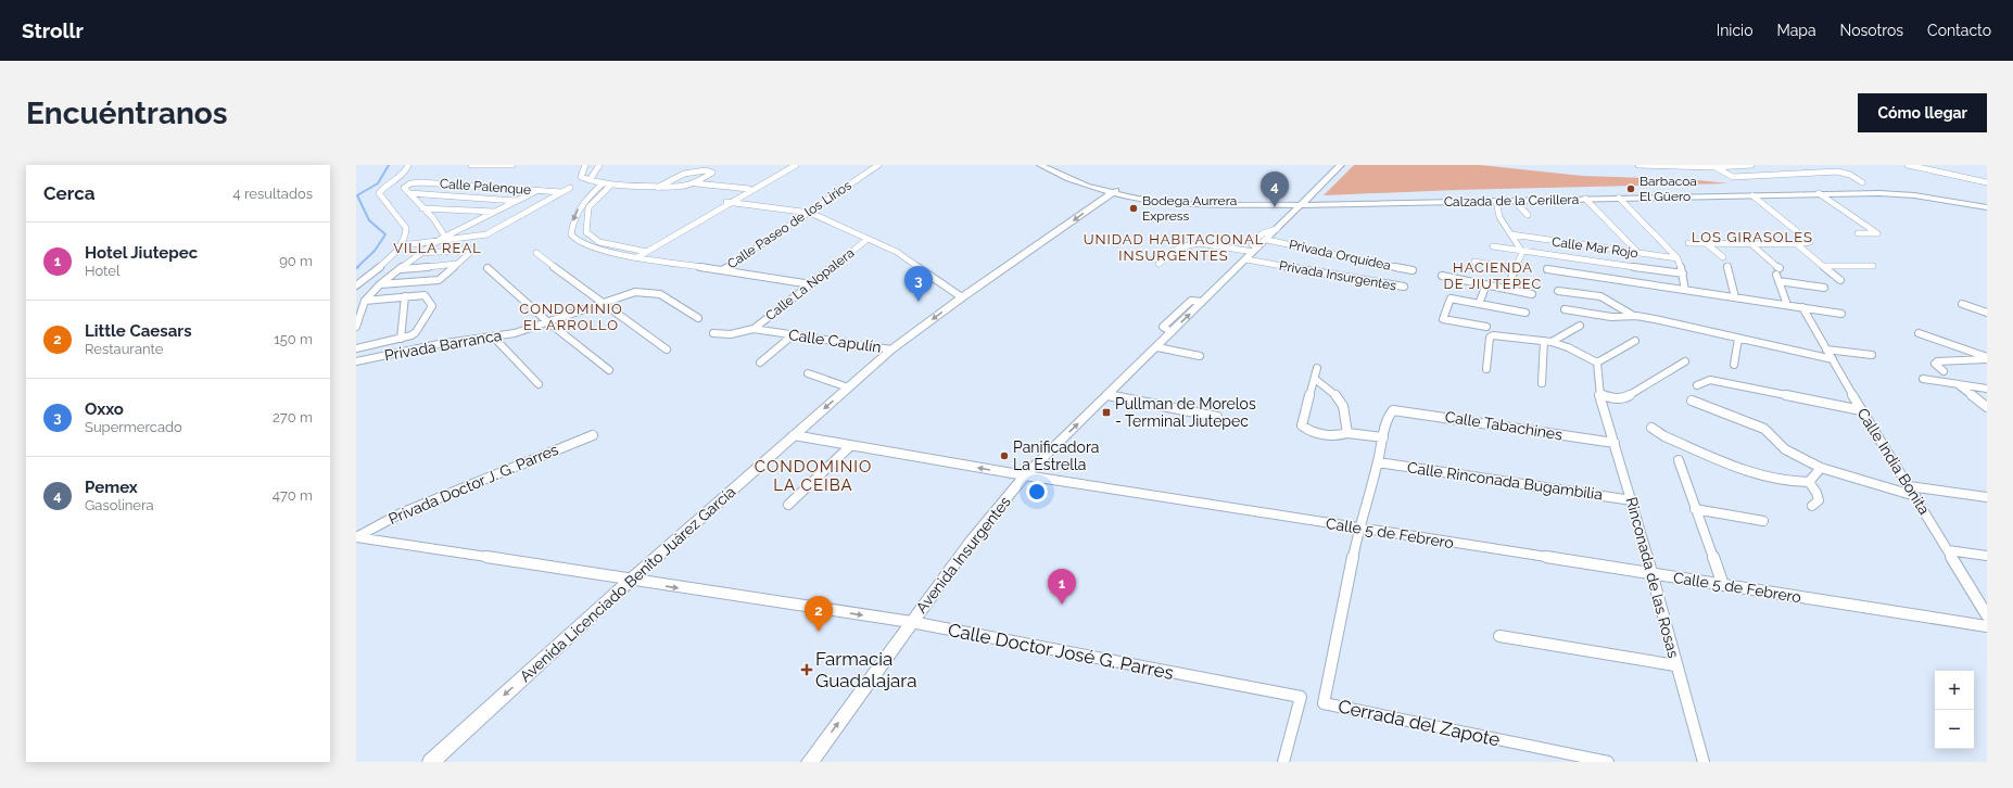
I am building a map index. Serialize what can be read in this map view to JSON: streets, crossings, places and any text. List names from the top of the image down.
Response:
{
  "streets": {
    "main road": ["Calzada de la Cerillera", "Avenida Insurgentes", "Avenida Licenciado Benito Juárez García"],
    "street": [
      "Calle Palenque",
      "Calle Paseo de los Lirios",
      "Calle Mar Rojo",
      "Privada Orquídea",
      "Privada Insurgentes",
      "Calle La Nopalera",
      "Calle Capulín",
      "Privada Barranca",
      "Calle Tabachines",
      "Calle India Bonita",
      "Calle Rinconada Bugambilia",
      "Privada Doctor J. G. Parres",
      "Calle 5 de Febrero",
      "Rinconada de las Rosas",
      "Calle Doctor José G. Parres",
      "Cerrada del Zapote"
    ]
  },
  "crossings": [
    ["Calzada de la Cerillera", "Avenida Insurgentes"],
    ["Calzada de la Cerillera", "Avenida Licenciado Benito Juárez García"],
    ["Privada Orquídea", "Privada Insurgentes"],
    ["Privada Orquídea", "Avenida Insurgentes"],
    ["Privada Insurgentes", "Avenida Insurgentes"],
    ["Calle La Nopalera", "Calle Capulín"],
    ["Calle Capulín", "Avenida Licenciado Benito Juárez García"],
    ["Calle Tabachines", "Rinconada de las Rosas"],
    ["Calle Tabachines", "Cerrada del Zapote"],
    ["Calle Rinconada Bugambilia", "Rinconada de las Rosas"],
    ["Calle Rinconada Bugambilia", "Cerrada del Zapote"],
    ["Privada Doctor J. G. Parres", "Calle Doctor José G. Parres"],
    ["Calle 5 de Febrero", "Avenida Insurgentes"],
    ["Calle 5 de Febrero", "Rinconada de las Rosas"],
    ["Calle 5 de Febrero", "Avenida Licenciado Benito Juárez García"],
    ["Calle 5 de Febrero", "Cerrada del Zapote"],
    ["Avenida Insurgentes", "Calle Doctor José G. Parres"],
    ["Avenida Licenciado Benito Juárez García", "Calle Doctor José G. Parres"]
  ],
  "one_way": ["Avenida Insurgentes", "Avenida Licenciado Benito Juárez García"],
  "districts": [
    "LOS GIRASOLES",
    "UNIDAD HABITACIONAL INSURGENTES",
    "VILLA REAL",
    "HACIENDA DE JIUTEPEC",
    "CONDOMINIO EL ARROLLO",
    "CONDOMINIO LA CEIBA"
  ],
  "places": {
    "other": ["Barbacoa El Güero", "Bodega Aurrera Express", "Panificadora La Estrella"],
    "transit": ["Pullman de Morelos - Terminal Jiutepec"],
    "health": ["Farmacia Guadalajara"]
  },
  "page": {
    "header": "Strollr",
    "nav": [
      "Inicio",
      "Mapa",
      "Nosotros",
      "Contacto"
    ],
    "buttons": "Cómo llegar",
    "title": "Encuéntranos",
    "heading": ["Cerca", "4 resultados"],
    "pins": [
      "4",
      "3",
      "1",
      "2"
    ],
    "list": [
      {
        "mark": "1",
        "name": "Hotel Jiutepec",
        "note": "Hotel",
        "value": "90 m"
      },
      {
        "mark": "2",
        "name": "Little Caesars",
        "note": "Restaurante",
        "value": "150 m"
      },
      {
        "mark": "3",
        "name": "Oxxo",
        "note": "Supermercado",
        "value": "270 m"
      },
      {
        "mark": "4",
        "name": "Pemex",
        "note": "Gasolinera",
        "value": "470 m"
      }
    ],
    "map_buttons": ["+", "−"]
  }
}
